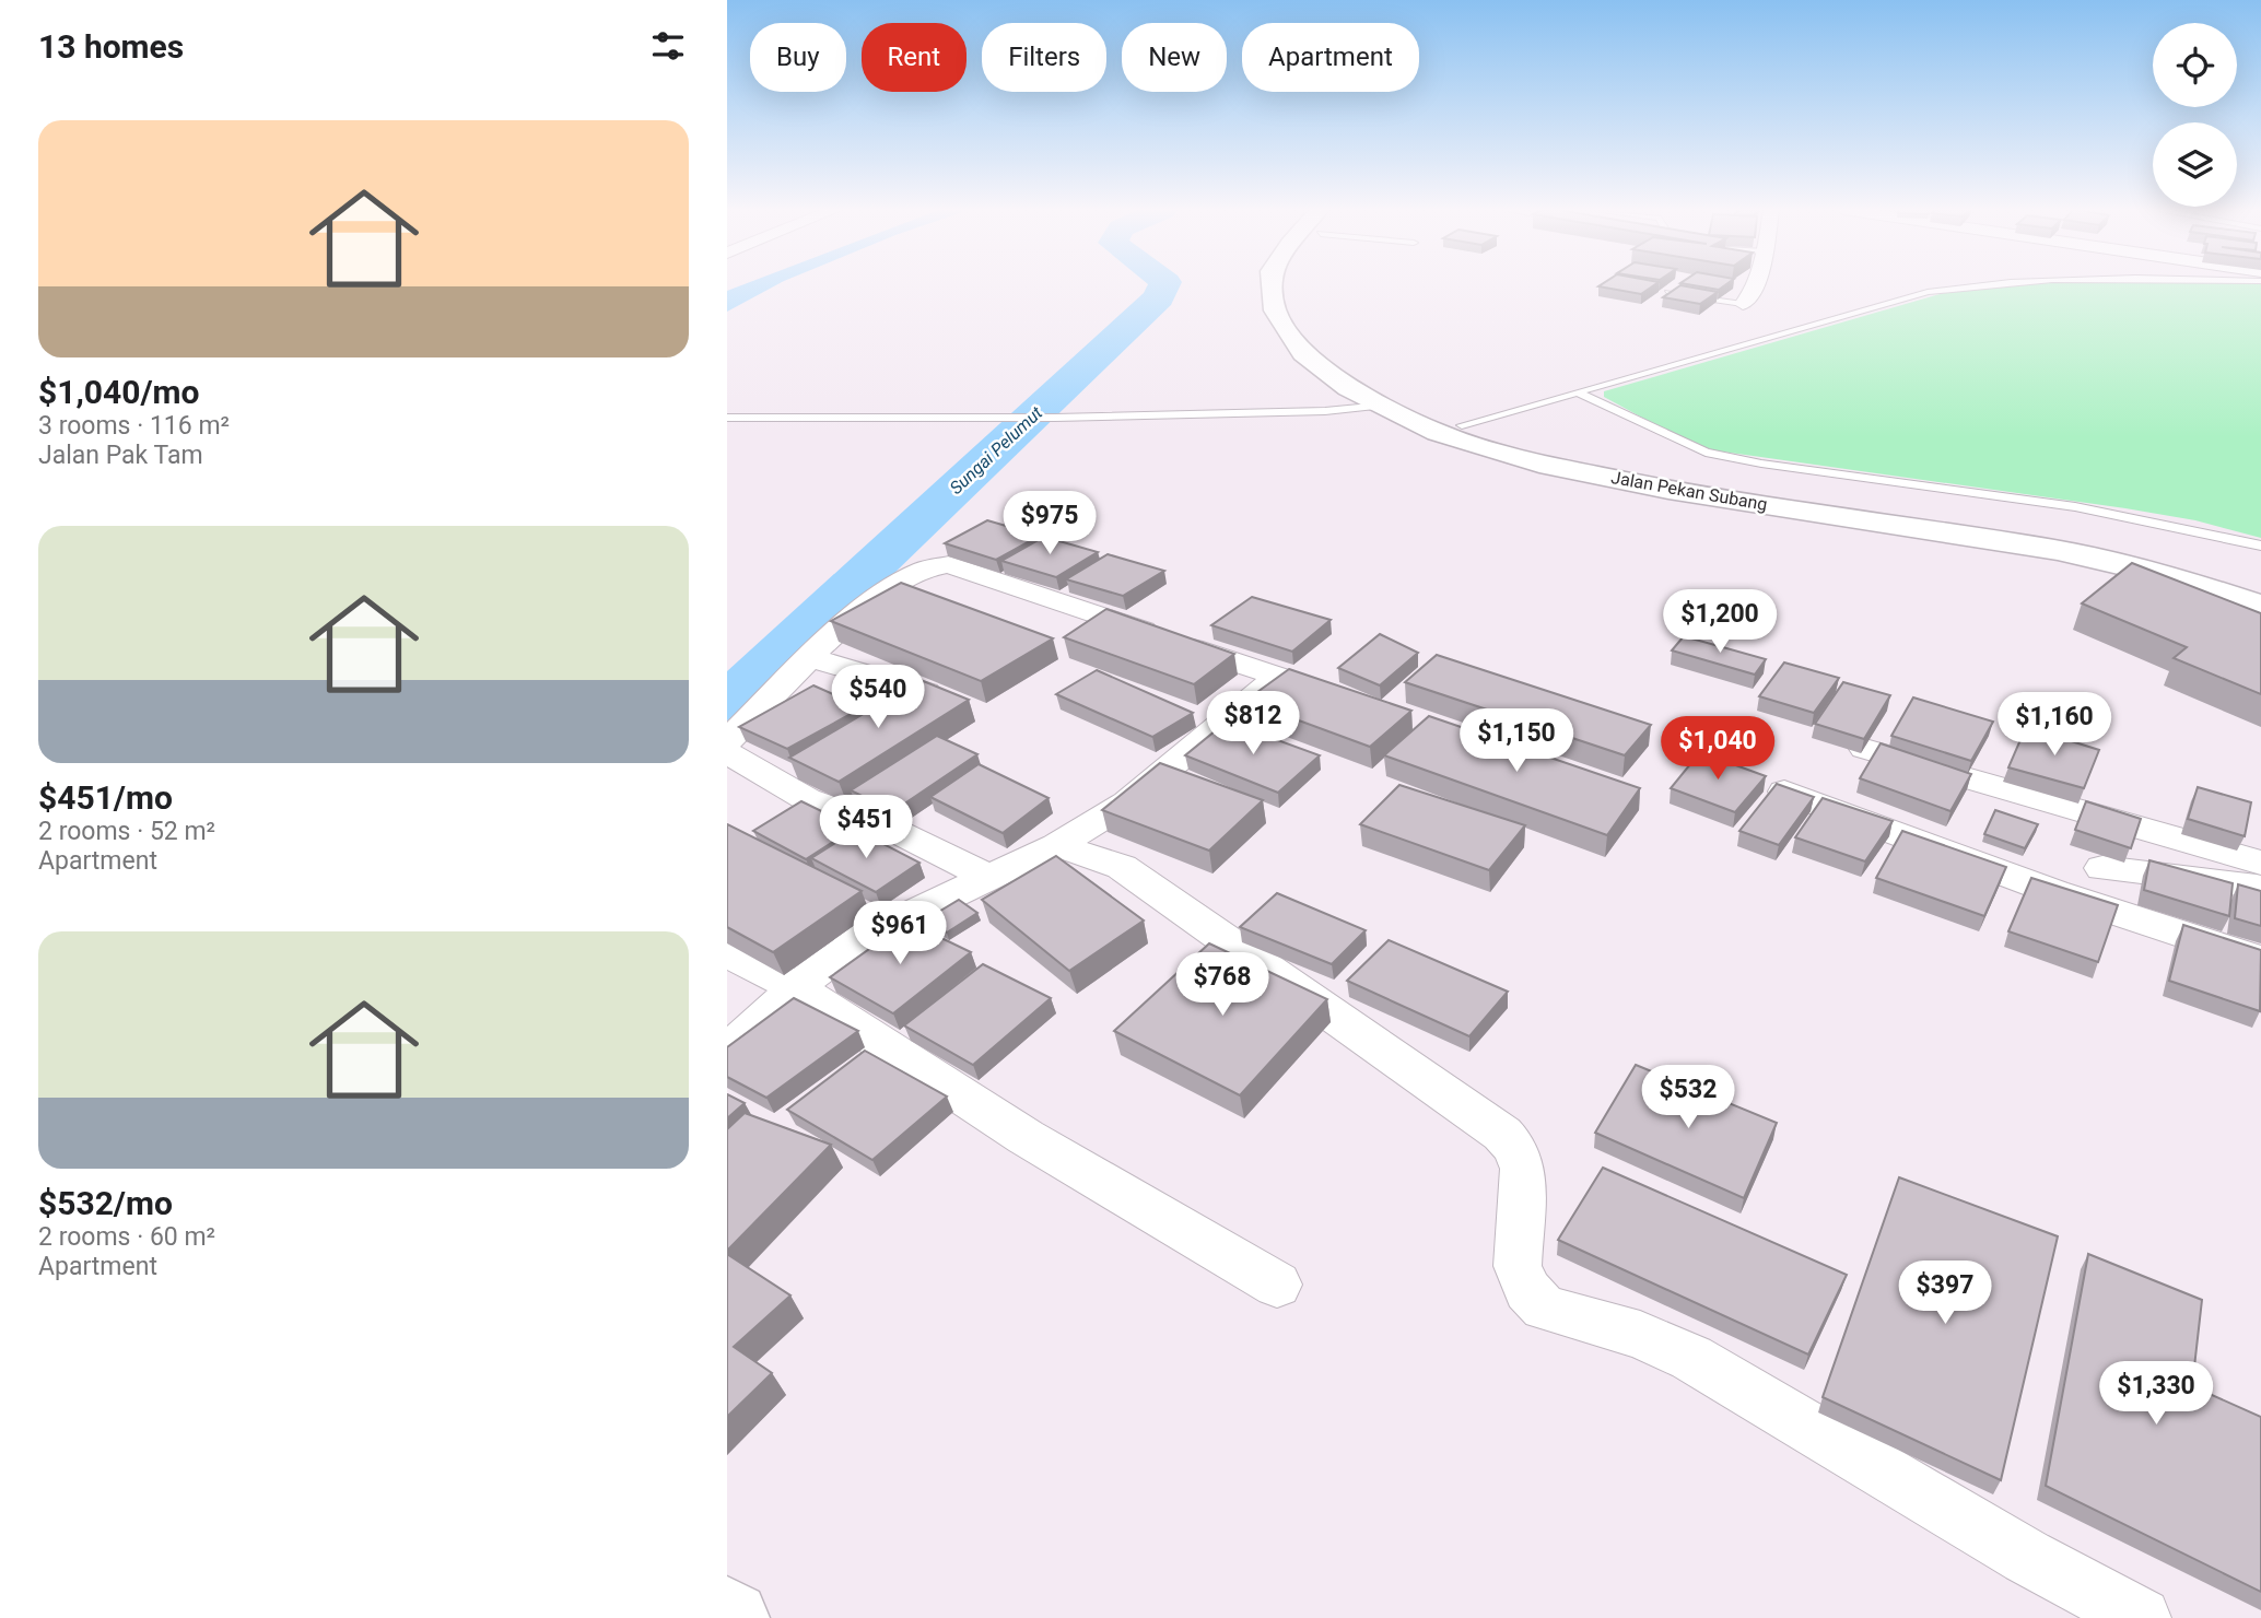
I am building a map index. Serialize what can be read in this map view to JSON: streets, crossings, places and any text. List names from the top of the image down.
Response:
{
  "streets": {
    "main road": ["Jalan Pekan Subang"]
  },
  "water": ["Sungai Pelumut"],
  "page": {
    "heading": "13 homes",
    "chip": [
      "Buy",
      "Rent",
      "Filters",
      "New",
      "Apartment"
    ],
    "list": [
      {
        "name": "$1,040/mo",
        "note": "3 rooms · 116 m² · Jalan Pak Tam"
      },
      {
        "name": "$451/mo",
        "note": "2 rooms · 52 m² · Apartment"
      },
      {
        "name": "$532/mo",
        "note": "2 rooms · 60 m² · Apartment"
      }
    ],
    "price": [
      "$975",
      "$1,200",
      "$540",
      "$812",
      "$1,160",
      "$1,150",
      "$1,040",
      "$451",
      "$961",
      "$768",
      "$532",
      "$397",
      "$1,330"
    ]
  }
}
